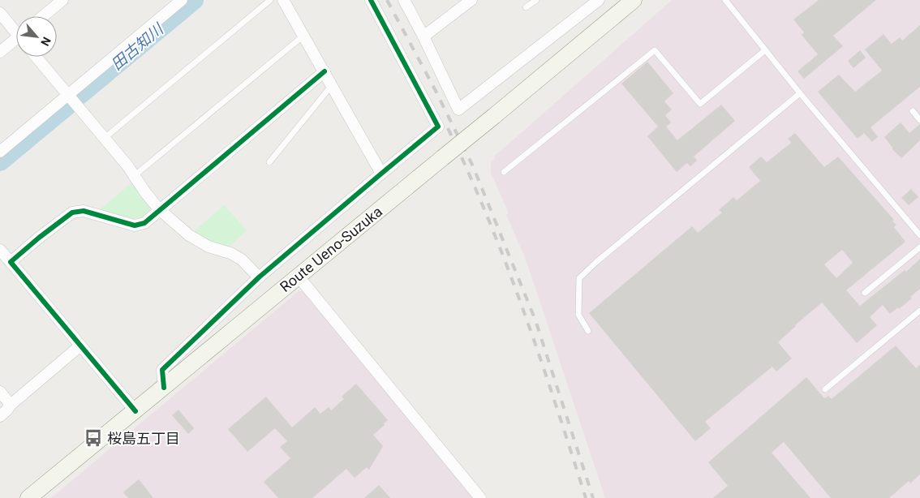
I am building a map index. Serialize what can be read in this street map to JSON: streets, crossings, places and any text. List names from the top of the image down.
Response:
{
  "streets": {
    "main road": ["Route Ueno-Suzuka"]
  },
  "water": ["田古知川"],
  "places": {
    "bus stop": ["桜島五丁目"]
  },
  "north": "bottom right"
}
